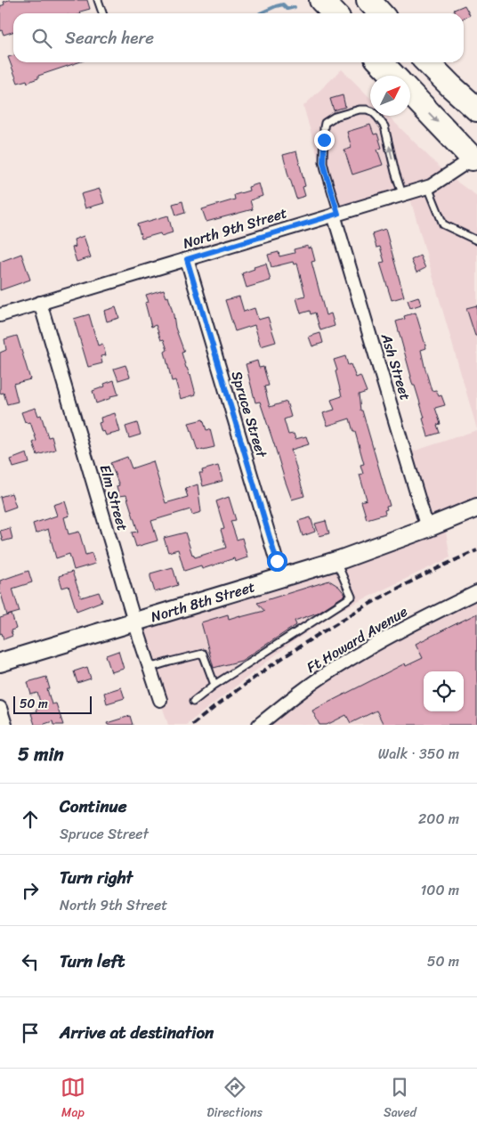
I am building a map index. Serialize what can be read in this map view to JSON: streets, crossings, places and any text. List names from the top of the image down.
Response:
{
  "streets": {
    "main road": ["North 8th Street"],
    "street": [
      "North 9th Street",
      "Ash Street",
      "Spruce Street",
      "Elm Street",
      "Ft Howard Avenue"
    ]
  },
  "crossings": [
    ["North 9th Street", "Ash Street"],
    ["North 9th Street", "Spruce Street"],
    ["North 9th Street", "Elm Street"],
    ["Ash Street", "North 8th Street"],
    ["Spruce Street", "North 8th Street"],
    ["Elm Street", "North 8th Street"]
  ],
  "scale_bar": "50 m",
  "north": "top right",
  "page": {
    "search": "Search here",
    "scale": "50 m",
    "heading": ["5 min", "Walk · 350 m"],
    "list": [
      ["Continue", "Spruce Street", "200 m"],
      ["Turn right", "North 9th Street", "100 m"],
      ["Turn left", "50 m"],
      "Arrive at destination"
    ],
    "nav": ["Map", "Directions", "Saved"]
  }
}
